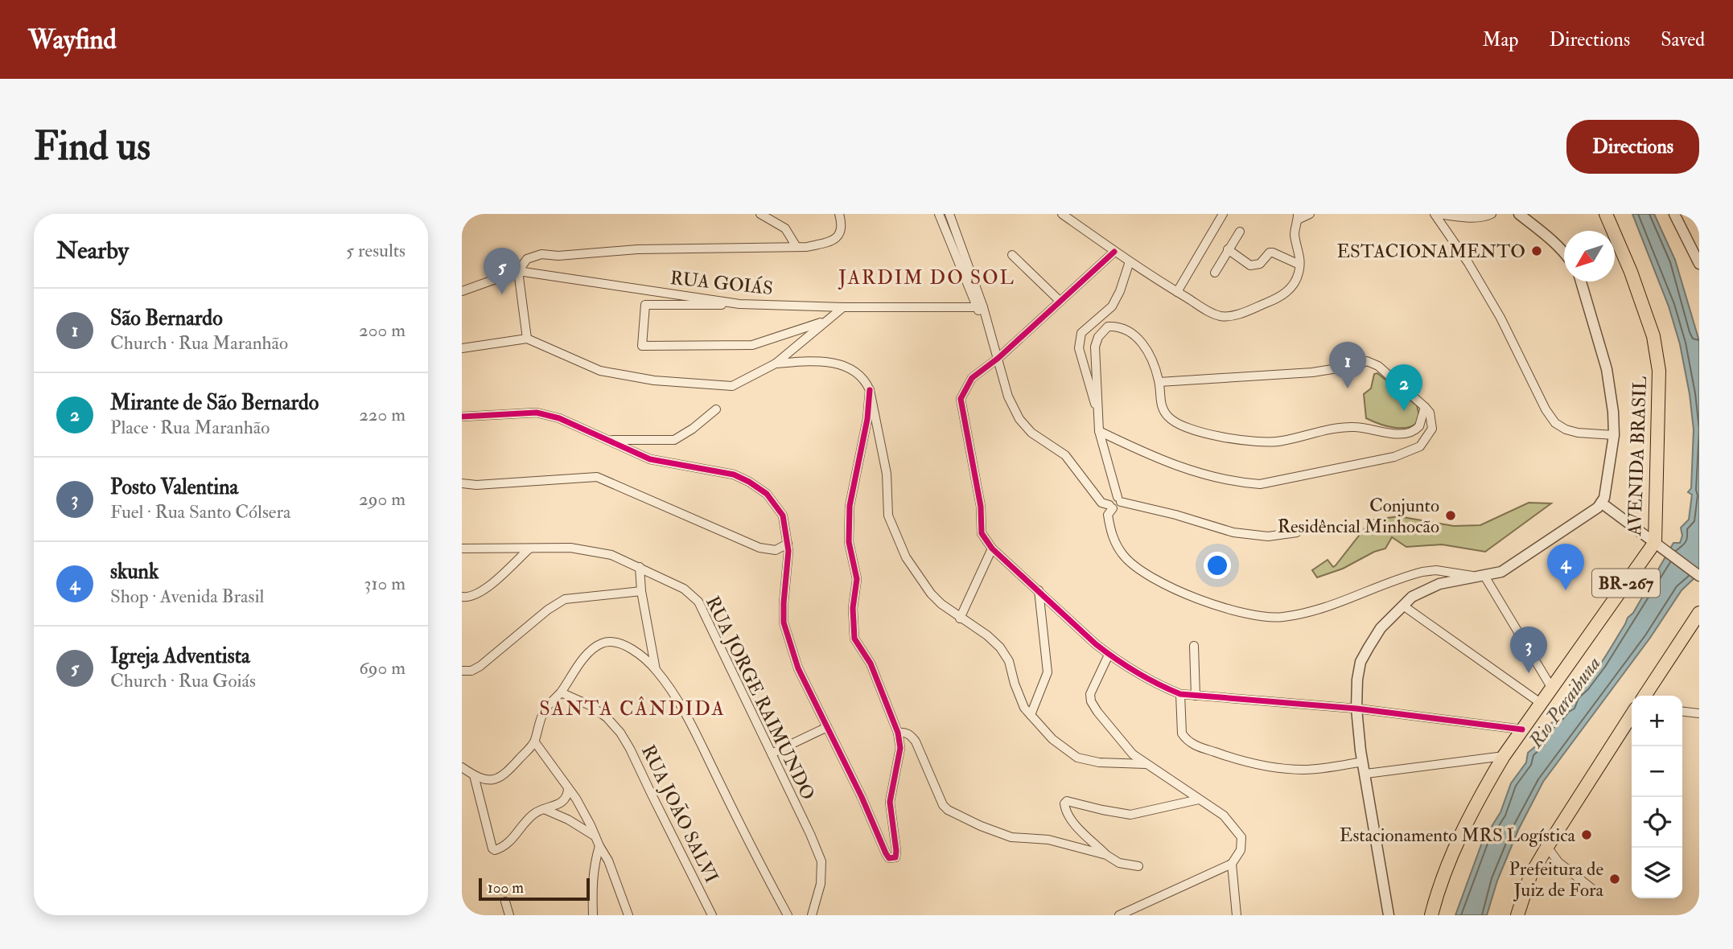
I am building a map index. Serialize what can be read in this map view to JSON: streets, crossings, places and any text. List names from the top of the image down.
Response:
{
  "streets": {
    "highway": ["AVENIDA BRASIL", "BR-267"],
    "street": ["RUA GOIÁS", "RUA JORGE RAIMUNDO", "RUA JOÃO SALVI"]
  },
  "districts": ["JARDIM DO SOL", "SANTA CÂNDIDA"],
  "water": ["Rio Paraibuna"],
  "places": [
    "ESTACIONAMENTO",
    "Conjunto Residêncial Minhocão",
    "Estacionamento MRS Logística",
    "Prefeitura de Juiz de Fora"
  ],
  "scale_bar": "100 m",
  "north": "bottom left",
  "page": {
    "header": "Wayfind",
    "nav": ["Map", "Directions", "Saved"],
    "buttons": "Directions",
    "title": "Find us",
    "heading": ["Nearby", "5 results"],
    "pins": [
      "5",
      "1",
      "2",
      "4",
      "3"
    ],
    "list": [
      {
        "mark": "1",
        "name": "São Bernardo",
        "note": "Church · Rua Maranhão",
        "value": "200 m"
      },
      {
        "mark": "2",
        "name": "Mirante de São Bernardo",
        "note": "Place · Rua Maranhão",
        "value": "220 m"
      },
      {
        "mark": "3",
        "name": "Posto Valentina",
        "note": "Fuel · Rua Santo Cólsera",
        "value": "290 m"
      },
      {
        "mark": "4",
        "name": "skunk",
        "note": "Shop · Avenida Brasil",
        "value": "310 m"
      },
      {
        "mark": "5",
        "name": "Igreja Adventista",
        "note": "Church · Rua Goiás",
        "value": "690 m"
      }
    ],
    "map_buttons": ["+", "−"],
    "scale": "100 m"
  }
}
